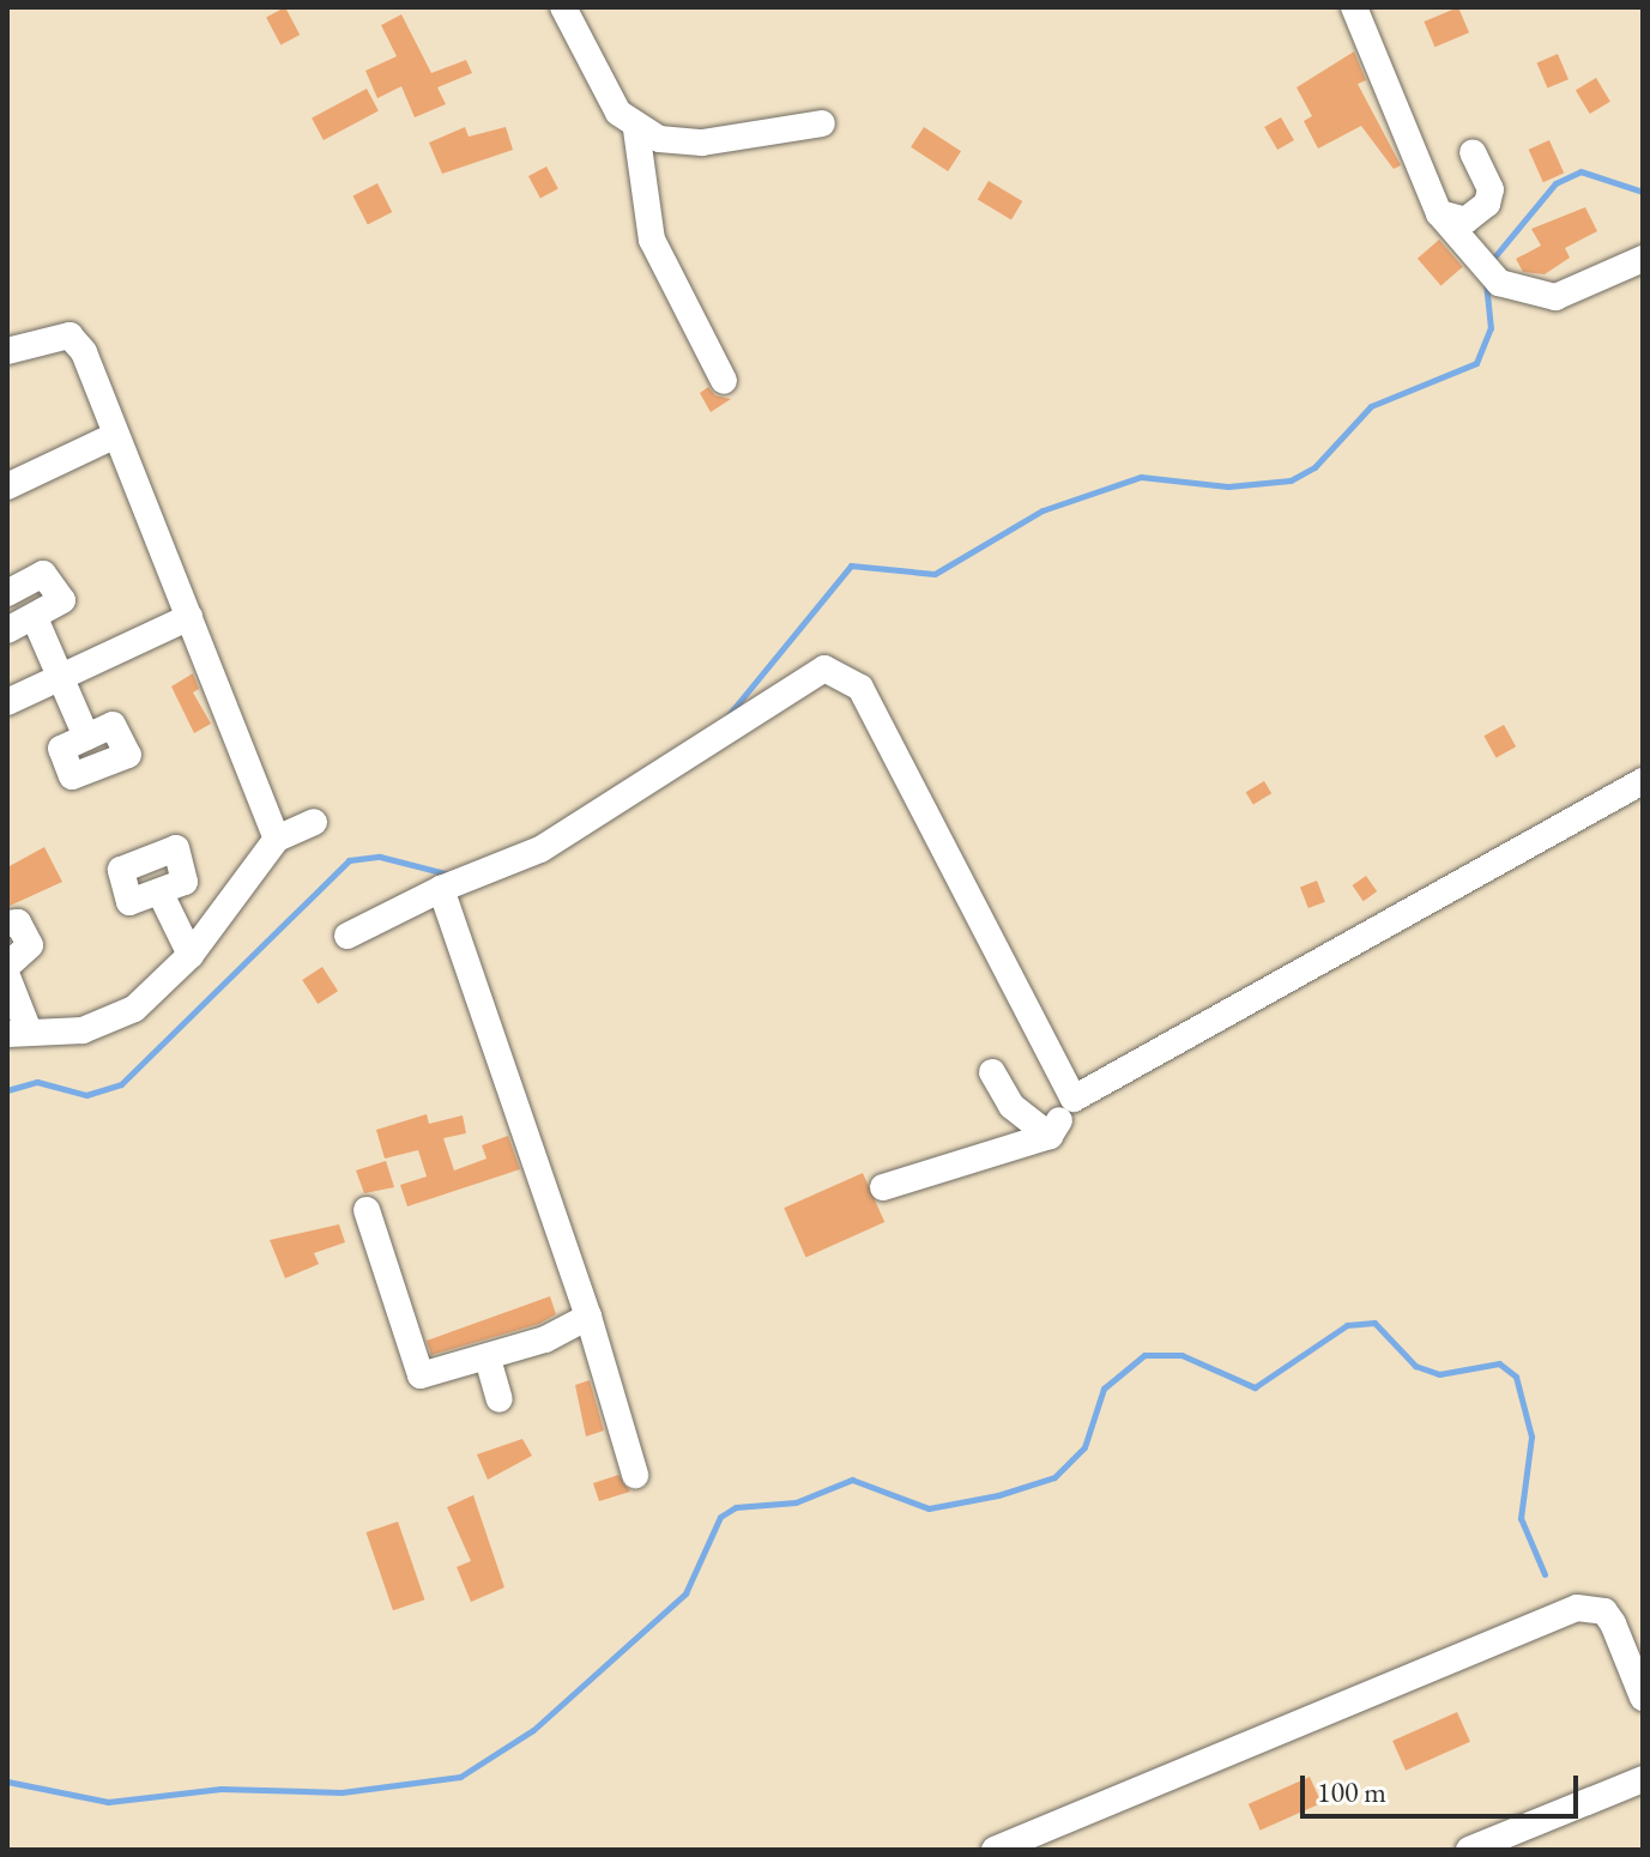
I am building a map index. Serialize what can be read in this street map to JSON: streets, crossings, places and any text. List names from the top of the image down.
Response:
{
  "scale_bar": "100 m"
}
